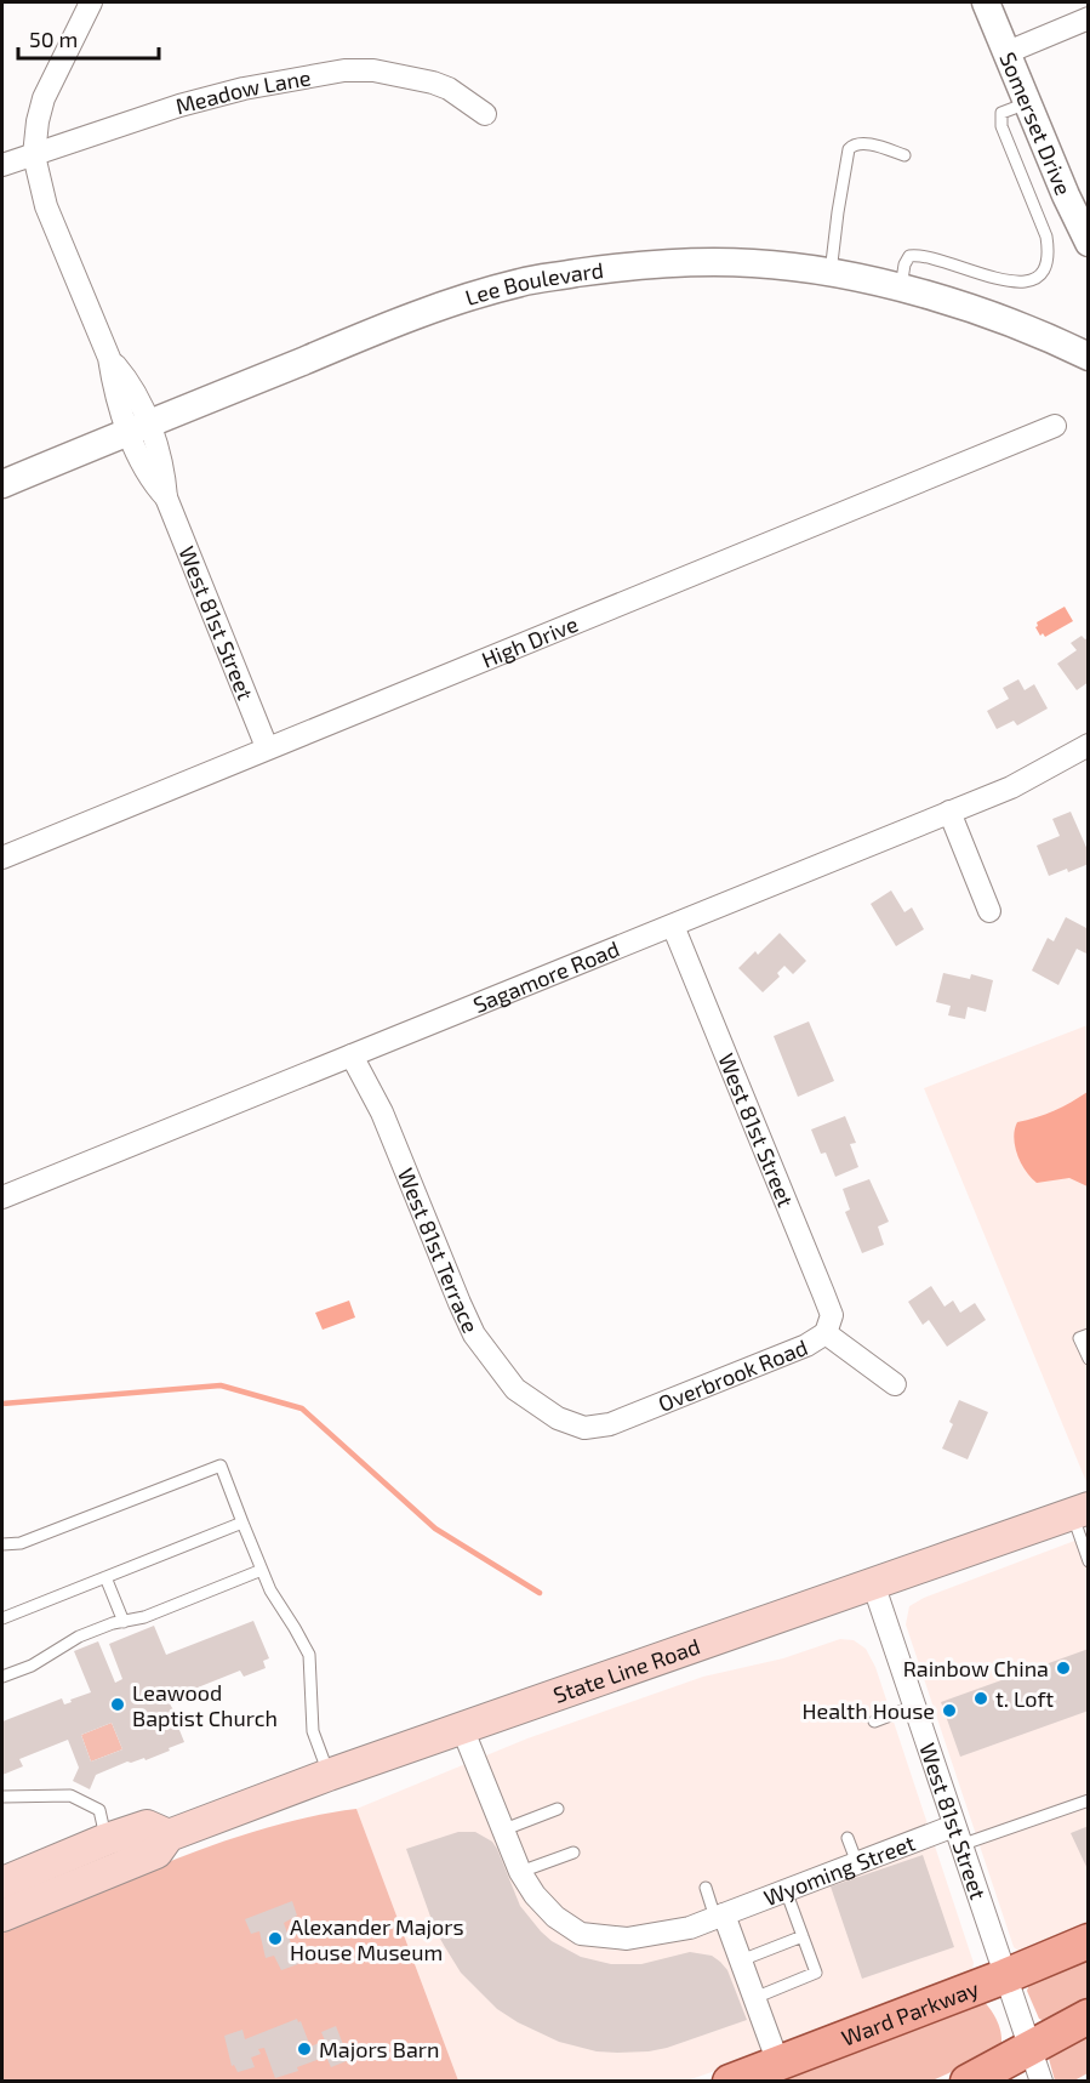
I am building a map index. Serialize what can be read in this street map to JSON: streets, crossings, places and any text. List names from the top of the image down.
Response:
{
  "streets": {
    "main road": ["State Line Road", "Ward Parkway"],
    "street": [
      "Meadow Lane",
      "Somerset Drive",
      "Lee Boulevard",
      "West 81st Street",
      "High Drive",
      "Sagamore Road",
      "West 81st Terrace",
      "Overbrook Road",
      "Wyoming Street"
    ]
  },
  "crossings": [
    ["Meadow Lane", "West 81st Street"],
    ["Lee Boulevard", "West 81st Street"],
    ["West 81st Street", "High Drive"],
    ["West 81st Street", "Sagamore Road"],
    ["West 81st Street", "Overbrook Road"],
    ["West 81st Street", "State Line Road"],
    ["West 81st Street", "Wyoming Street"],
    ["West 81st Street", "Ward Parkway"],
    ["Sagamore Road", "West 81st Terrace"],
    ["West 81st Terrace", "Overbrook Road"],
    ["State Line Road", "Wyoming Street"]
  ],
  "places": [
    "Rainbow China",
    "t. Loft",
    "Leawood Baptist Church",
    "Health House",
    "Alexander Majors House Museum",
    "Majors Barn"
  ],
  "scale_bar": "50 m"
}
